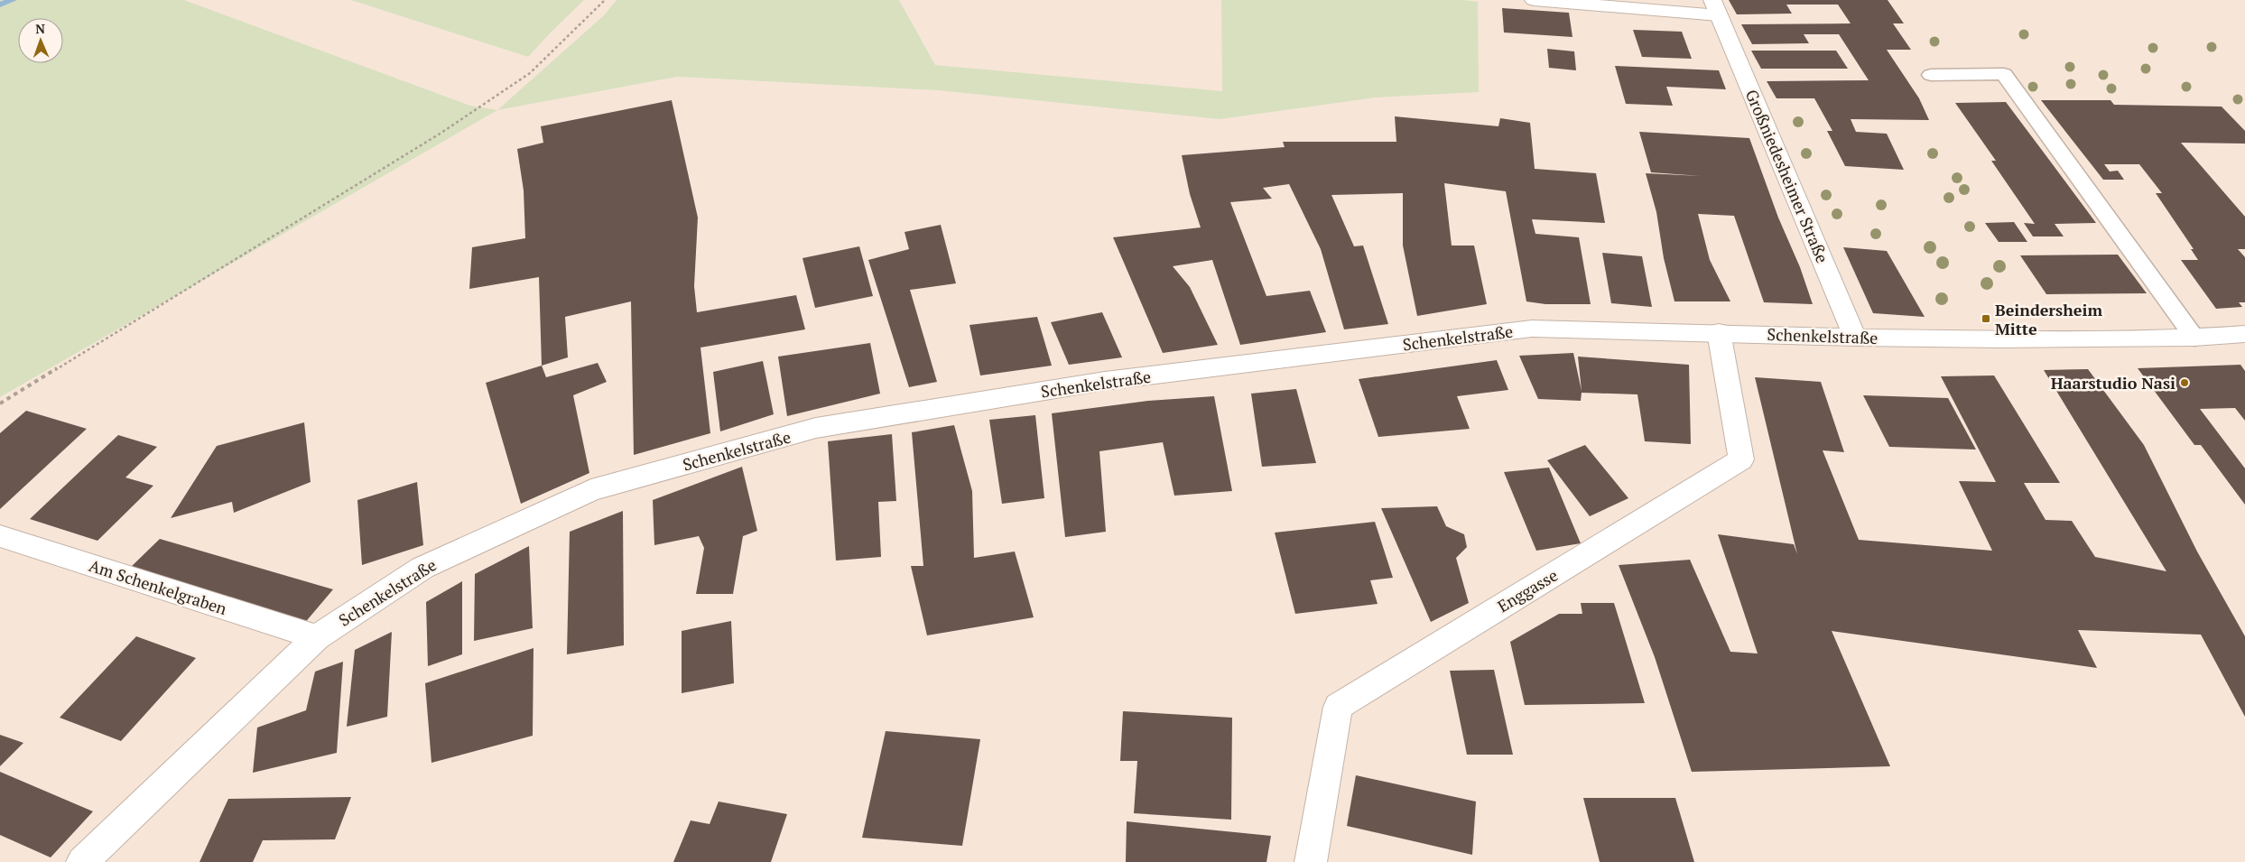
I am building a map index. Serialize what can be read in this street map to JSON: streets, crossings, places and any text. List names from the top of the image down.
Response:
{
  "streets": {
    "street": [
      "Großniedesheimer Straße",
      "Schenkelstraße",
      "Am Schenkelgraben",
      "Enggasse"
    ]
  },
  "crossings": [
    ["Großniedesheimer Straße", "Schenkelstraße"],
    ["Schenkelstraße", "Am Schenkelgraben"],
    ["Schenkelstraße", "Enggasse"]
  ],
  "places": {
    "transit": ["Beindersheim Mitte"],
    "other": ["Haarstudio Nasi"]
  },
  "north": "top"
}
